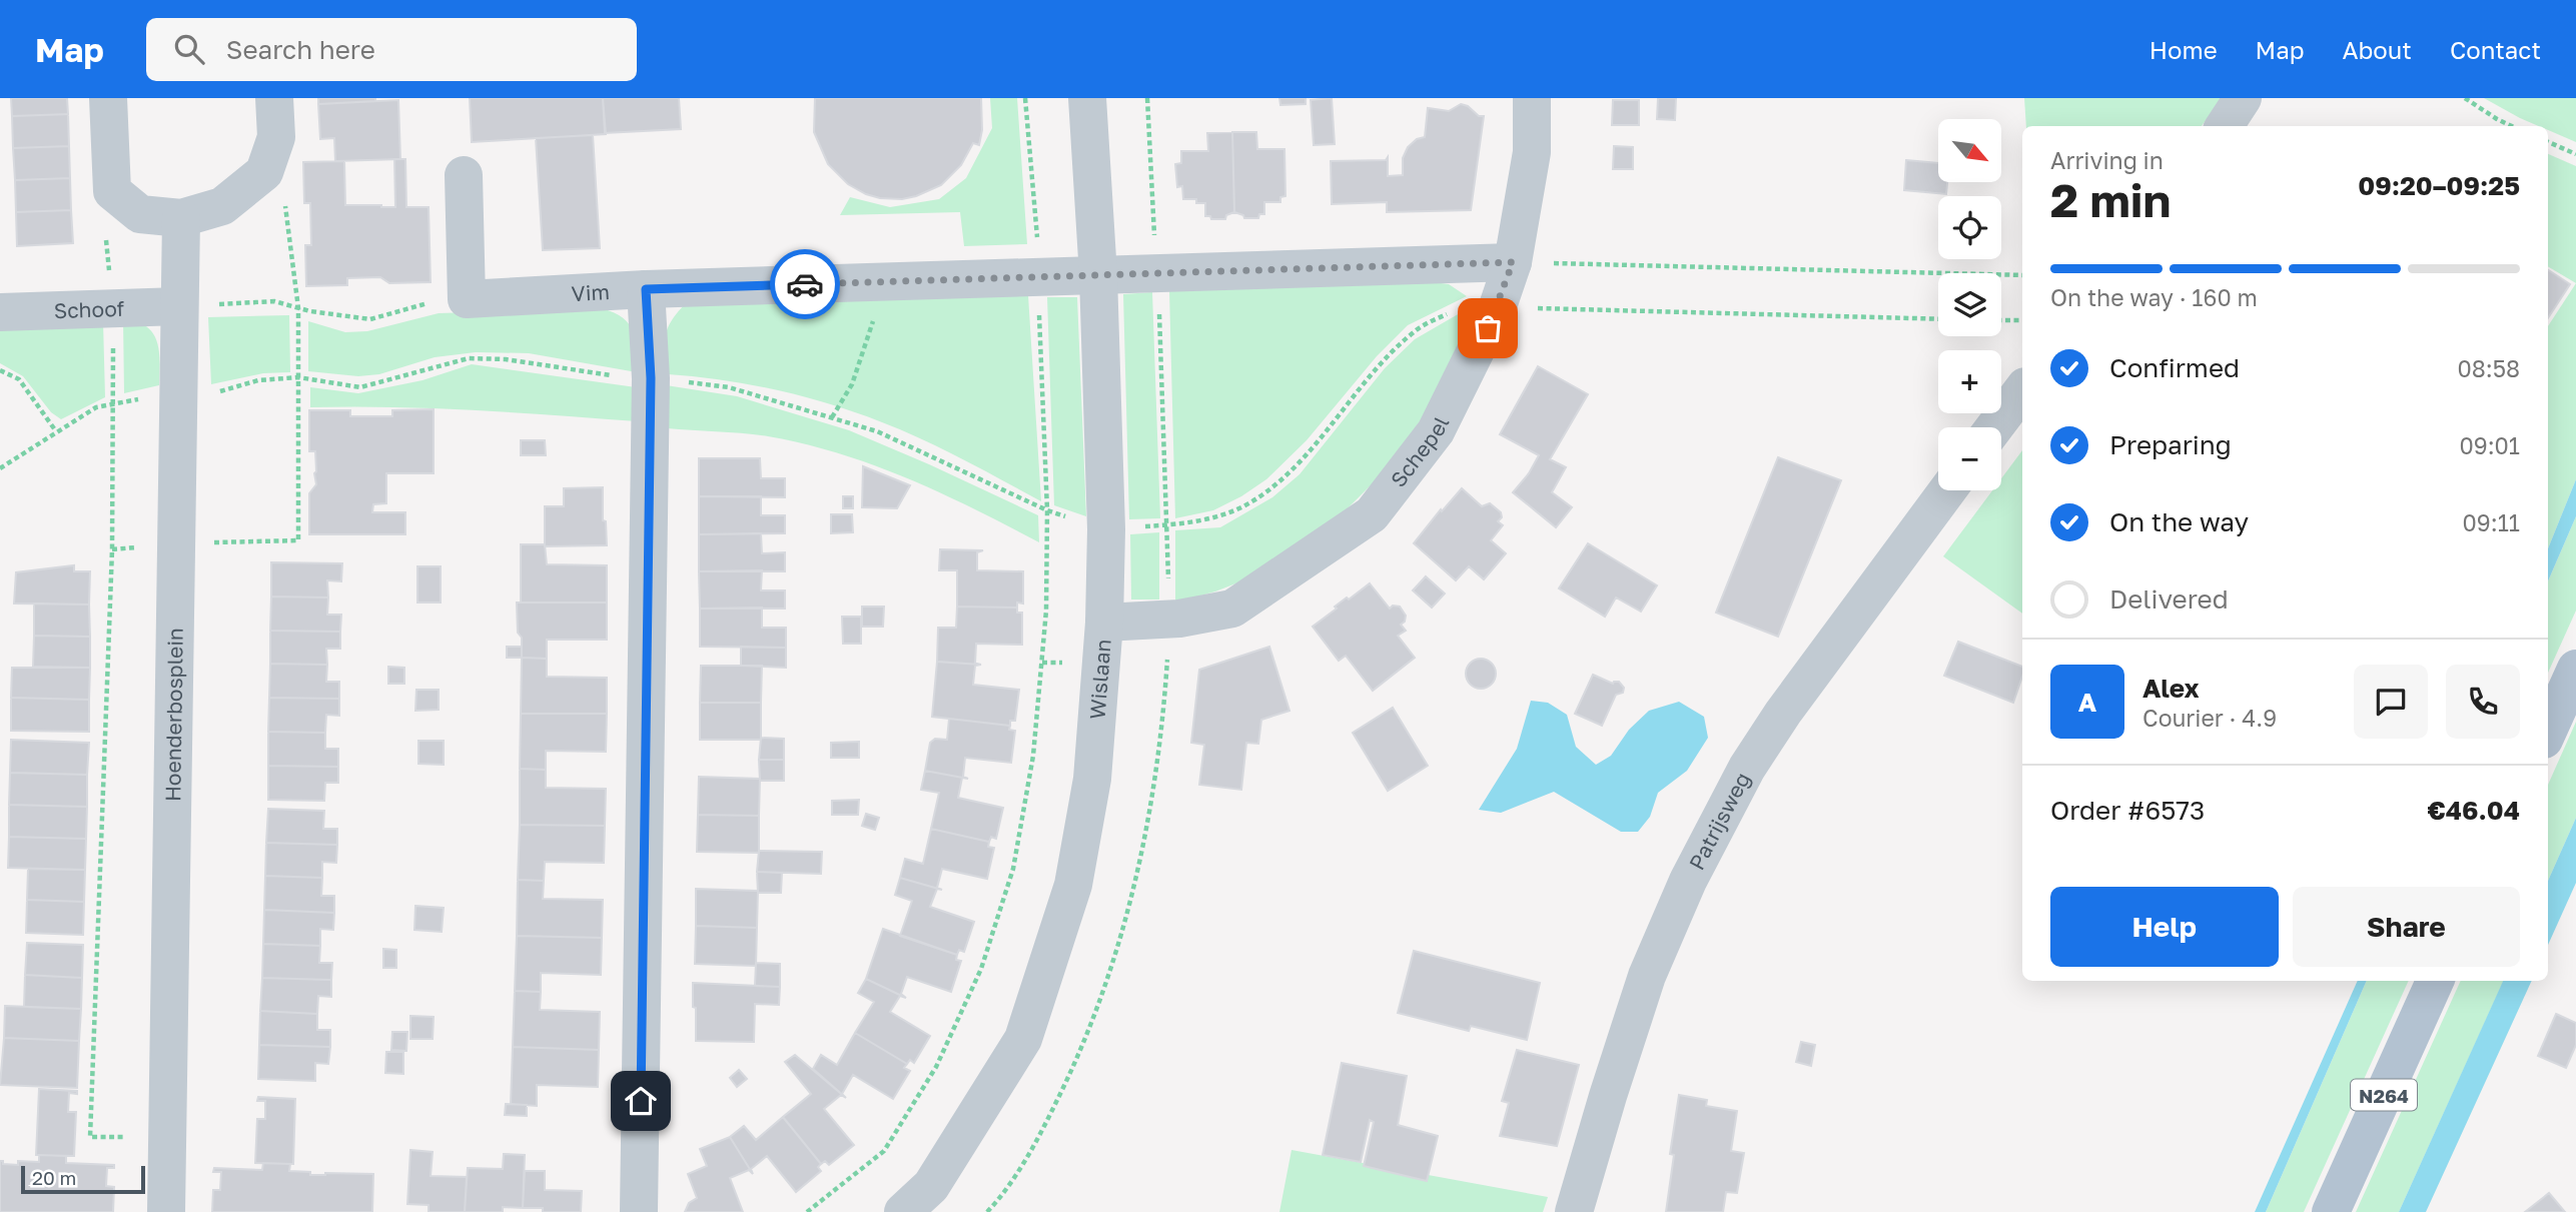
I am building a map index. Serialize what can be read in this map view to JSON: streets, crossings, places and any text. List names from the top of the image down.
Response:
{
  "streets": {
    "main road": ["N264"],
    "street": [
      "Vim",
      "Schoof",
      "Schepel",
      "Wislaan",
      "Hoenderbosplein",
      "Patrijsweg"
    ]
  },
  "crossings": [
    ["Vim", "Schepel"],
    ["Vim", "Wislaan"],
    ["Schoof", "Hoenderbosplein"],
    ["Schepel", "Wislaan"]
  ],
  "scale_bar": "20 m",
  "north": "bottom right",
  "page": {
    "header": "Map",
    "search": "Search here",
    "nav": [
      "Home",
      "Map",
      "About",
      "Contact"
    ],
    "map_buttons": ["+", "−"],
    "heading": ["2 min", "Arriving in", "09:20–09:25"],
    "panel": [
      "Alex",
      "Courier · 4.9",
      "Order #6573",
      "€46.04"
    ],
    "bar": "On the way · 160 m",
    "list": [
      ["Confirmed", "08:58"],
      ["Preparing", "09:01"],
      ["On the way", "09:11"],
      "Delivered"
    ],
    "round": "A",
    "buttons": ["Help", "Share"],
    "scale": "20 m"
  }
}
